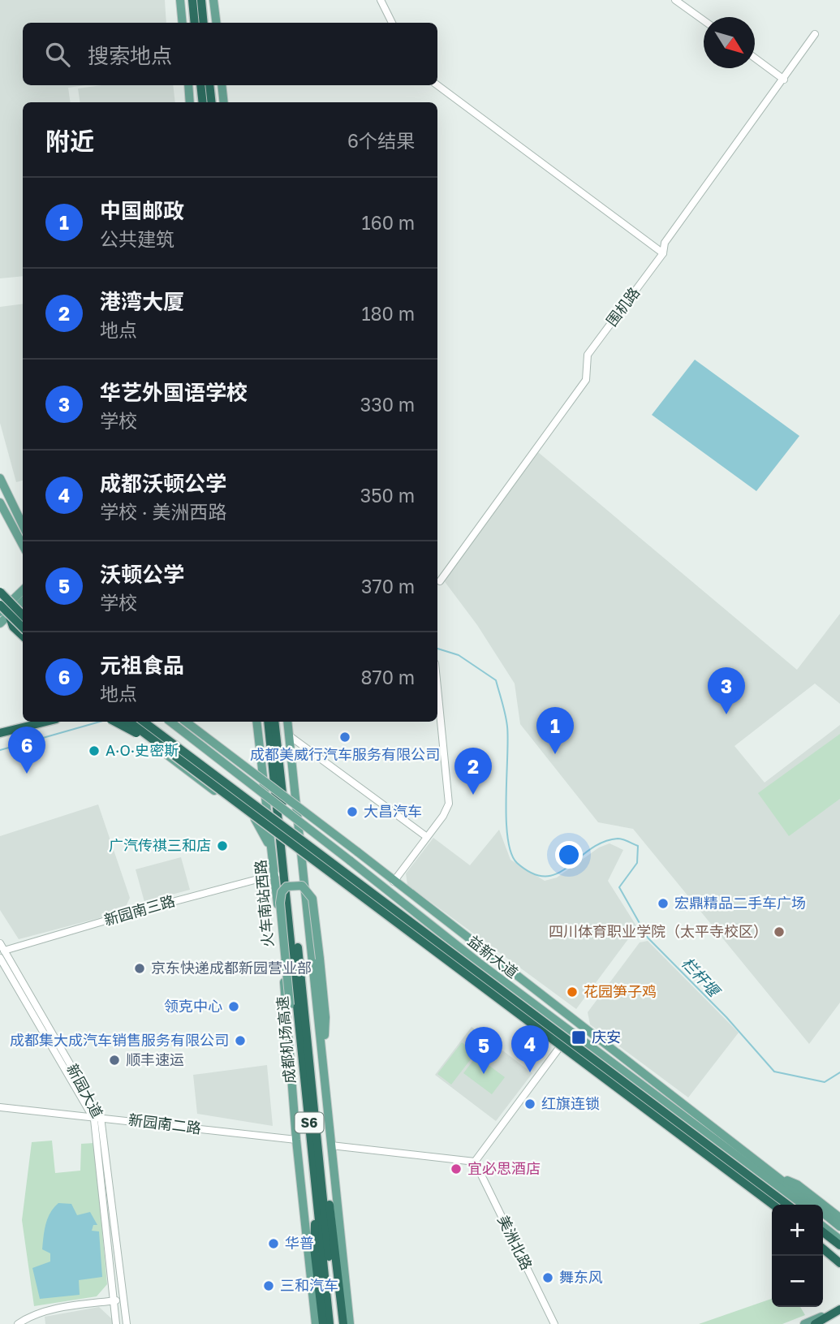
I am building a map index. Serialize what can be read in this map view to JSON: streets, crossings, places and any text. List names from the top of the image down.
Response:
{
  "streets": {
    "highway": ["成都机场高速", "S6"],
    "main road": ["火车南站西路", "益新大道"],
    "street": [
      "围机路",
      "新园南三路",
      "新园大道",
      "新园南二路",
      "美洲北路"
    ]
  },
  "crossings": [
    ["火车南站西路", "新园南三路"],
    ["火车南站西路", "新园南二路"],
    ["新园南三路", "新园大道"],
    ["新园大道", "新园南二路"]
  ],
  "water": ["栏杆堰"],
  "places": {
    "other": [
      "成都美威行汽车服务有限公司",
      "A·O·史密斯",
      "大昌汽车",
      "广汽传祺三和店",
      "宏鼎精品二手车广场",
      "四川体育职业学院（太平寺校区）",
      "京东快递成都新园营业部",
      "花园笋子鸡",
      "领克中心",
      "成都集大成汽车销售服务有限公司",
      "顺丰速运",
      "红旗连锁",
      "宜必思酒店",
      "华普",
      "舞东风",
      "三和汽车"
    ],
    "transit": ["庆安"]
  },
  "north": "bottom right",
  "page": {
    "search": "搜索地点",
    "heading": ["附近", "6个结果"],
    "list": [
      {
        "mark": "1",
        "name": "中国邮政",
        "note": "公共建筑",
        "value": "160 m"
      },
      {
        "mark": "2",
        "name": "港湾大厦",
        "note": "地点",
        "value": "180 m"
      },
      {
        "mark": "3",
        "name": "华艺外国语学校",
        "note": "学校",
        "value": "330 m"
      },
      {
        "mark": "4",
        "name": "成都沃顿公学",
        "note": "学校 · 美洲西路",
        "value": "350 m"
      },
      {
        "mark": "5",
        "name": "沃顿公学",
        "note": "学校",
        "value": "370 m"
      },
      {
        "mark": "6",
        "name": "元祖食品",
        "note": "地点",
        "value": "870 m"
      }
    ],
    "pins": [
      "3",
      "1",
      "6",
      "2",
      "4",
      "5"
    ],
    "map_buttons": ["+", "−"]
  }
}
